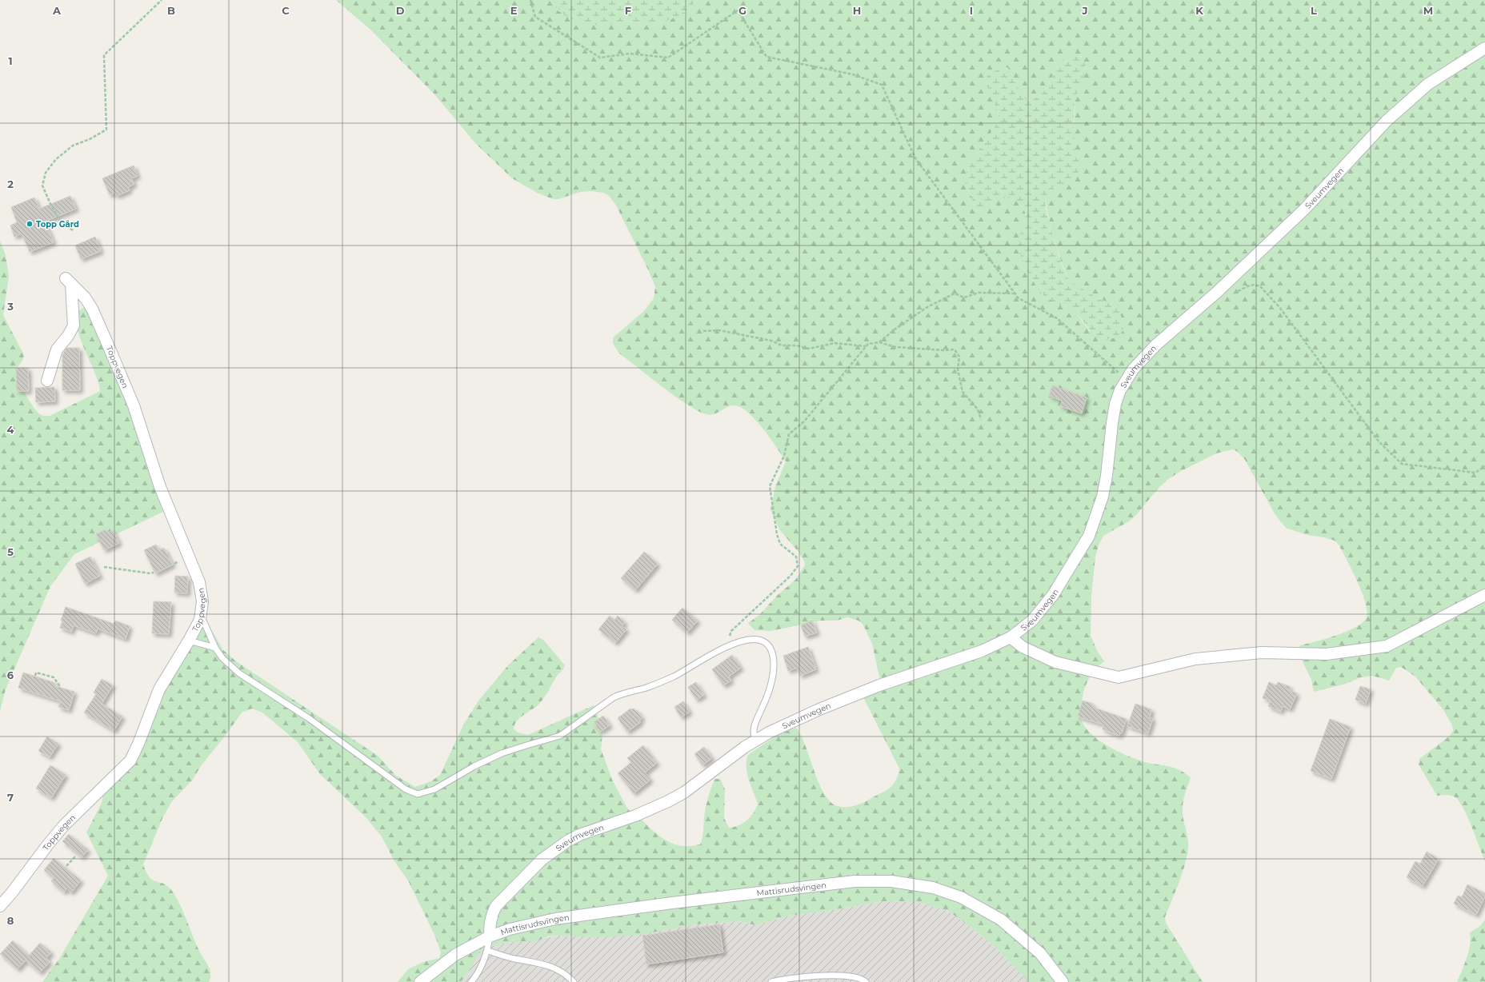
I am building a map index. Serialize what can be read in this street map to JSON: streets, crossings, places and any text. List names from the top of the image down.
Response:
{
  "streets": {
    "street": ["Sveumvegen", "Toppvegen", "Mattisrudsvingen"]
  },
  "crossings": [
    ["Sveumvegen", "Mattisrudsvingen"]
  ],
  "places": ["Topp Gård"],
  "grid": {
    "columns": [
      "A",
      "B",
      "C",
      "D",
      "E",
      "F",
      "G",
      "H",
      "I",
      "J",
      "K",
      "L",
      "M"
    ],
    "rows": [
      "1",
      "2",
      "3",
      "4",
      "5",
      "6",
      "7",
      "8"
    ]
  }
}
